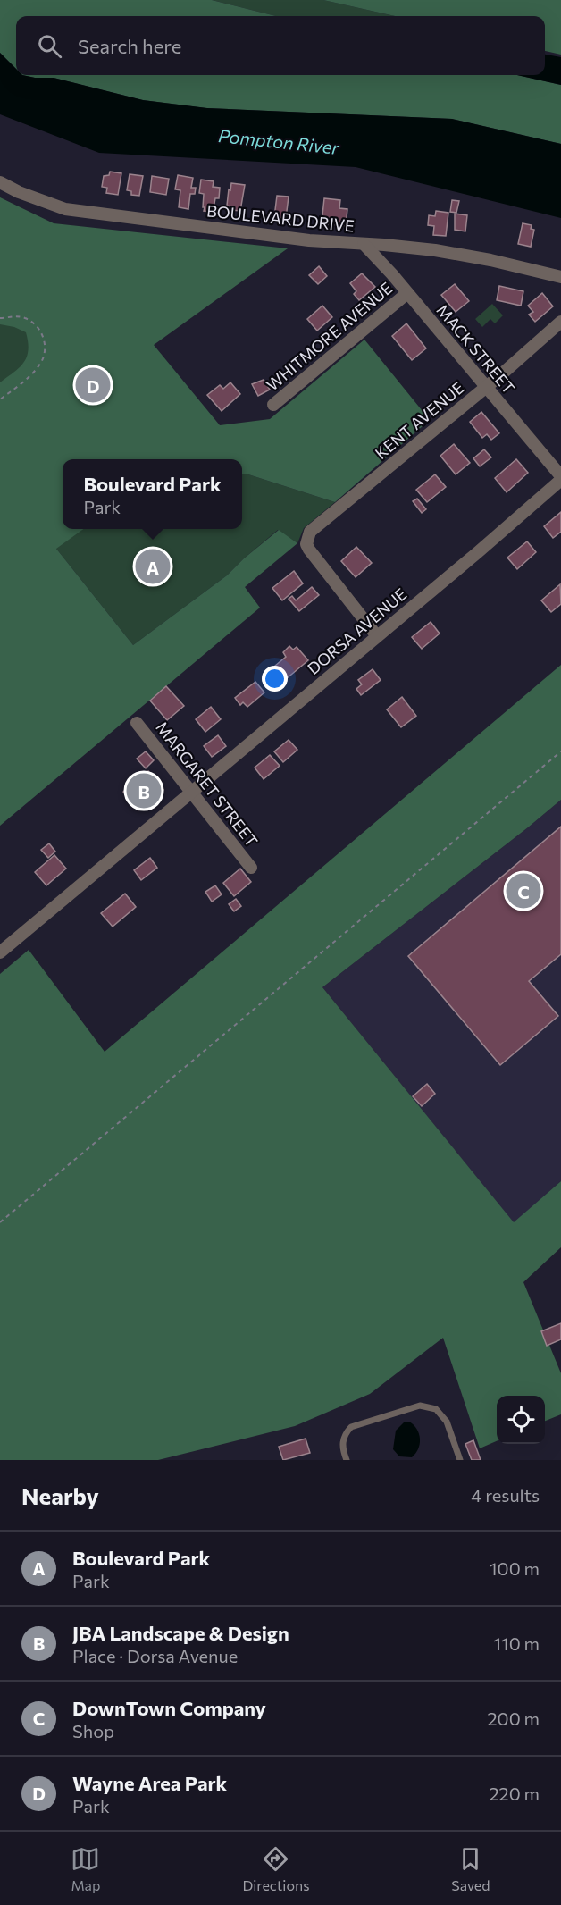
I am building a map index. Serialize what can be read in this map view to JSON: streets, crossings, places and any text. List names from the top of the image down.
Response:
{
  "streets": {
    "street": [
      "BOULEVARD DRIVE",
      "WHITMORE AVENUE",
      "MACK STREET",
      "KENT AVENUE",
      "DORSA AVENUE",
      "MARGARET STREET"
    ]
  },
  "crossings": [
    ["BOULEVARD DRIVE", "MACK STREET"],
    ["WHITMORE AVENUE", "MACK STREET"],
    ["MACK STREET", "KENT AVENUE"],
    ["MACK STREET", "DORSA AVENUE"],
    ["KENT AVENUE", "DORSA AVENUE"],
    ["DORSA AVENUE", "MARGARET STREET"]
  ],
  "water": ["Pompton River"],
  "page": {
    "search": "Search here",
    "pins": [
      "D",
      "A",
      "B",
      "C"
    ],
    "popup": ["Boulevard Park", "Park"],
    "heading": ["Nearby", "4 results"],
    "list": [
      {
        "mark": "A",
        "name": "Boulevard Park",
        "note": "Park",
        "value": "100 m"
      },
      {
        "mark": "B",
        "name": "JBA Landscape & Design",
        "note": "Place · Dorsa Avenue",
        "value": "110 m"
      },
      {
        "mark": "C",
        "name": "DownTown Company",
        "note": "Shop",
        "value": "200 m"
      },
      {
        "mark": "D",
        "name": "Wayne Area Park",
        "note": "Park",
        "value": "220 m"
      }
    ],
    "nav": ["Map", "Directions", "Saved"]
  }
}
